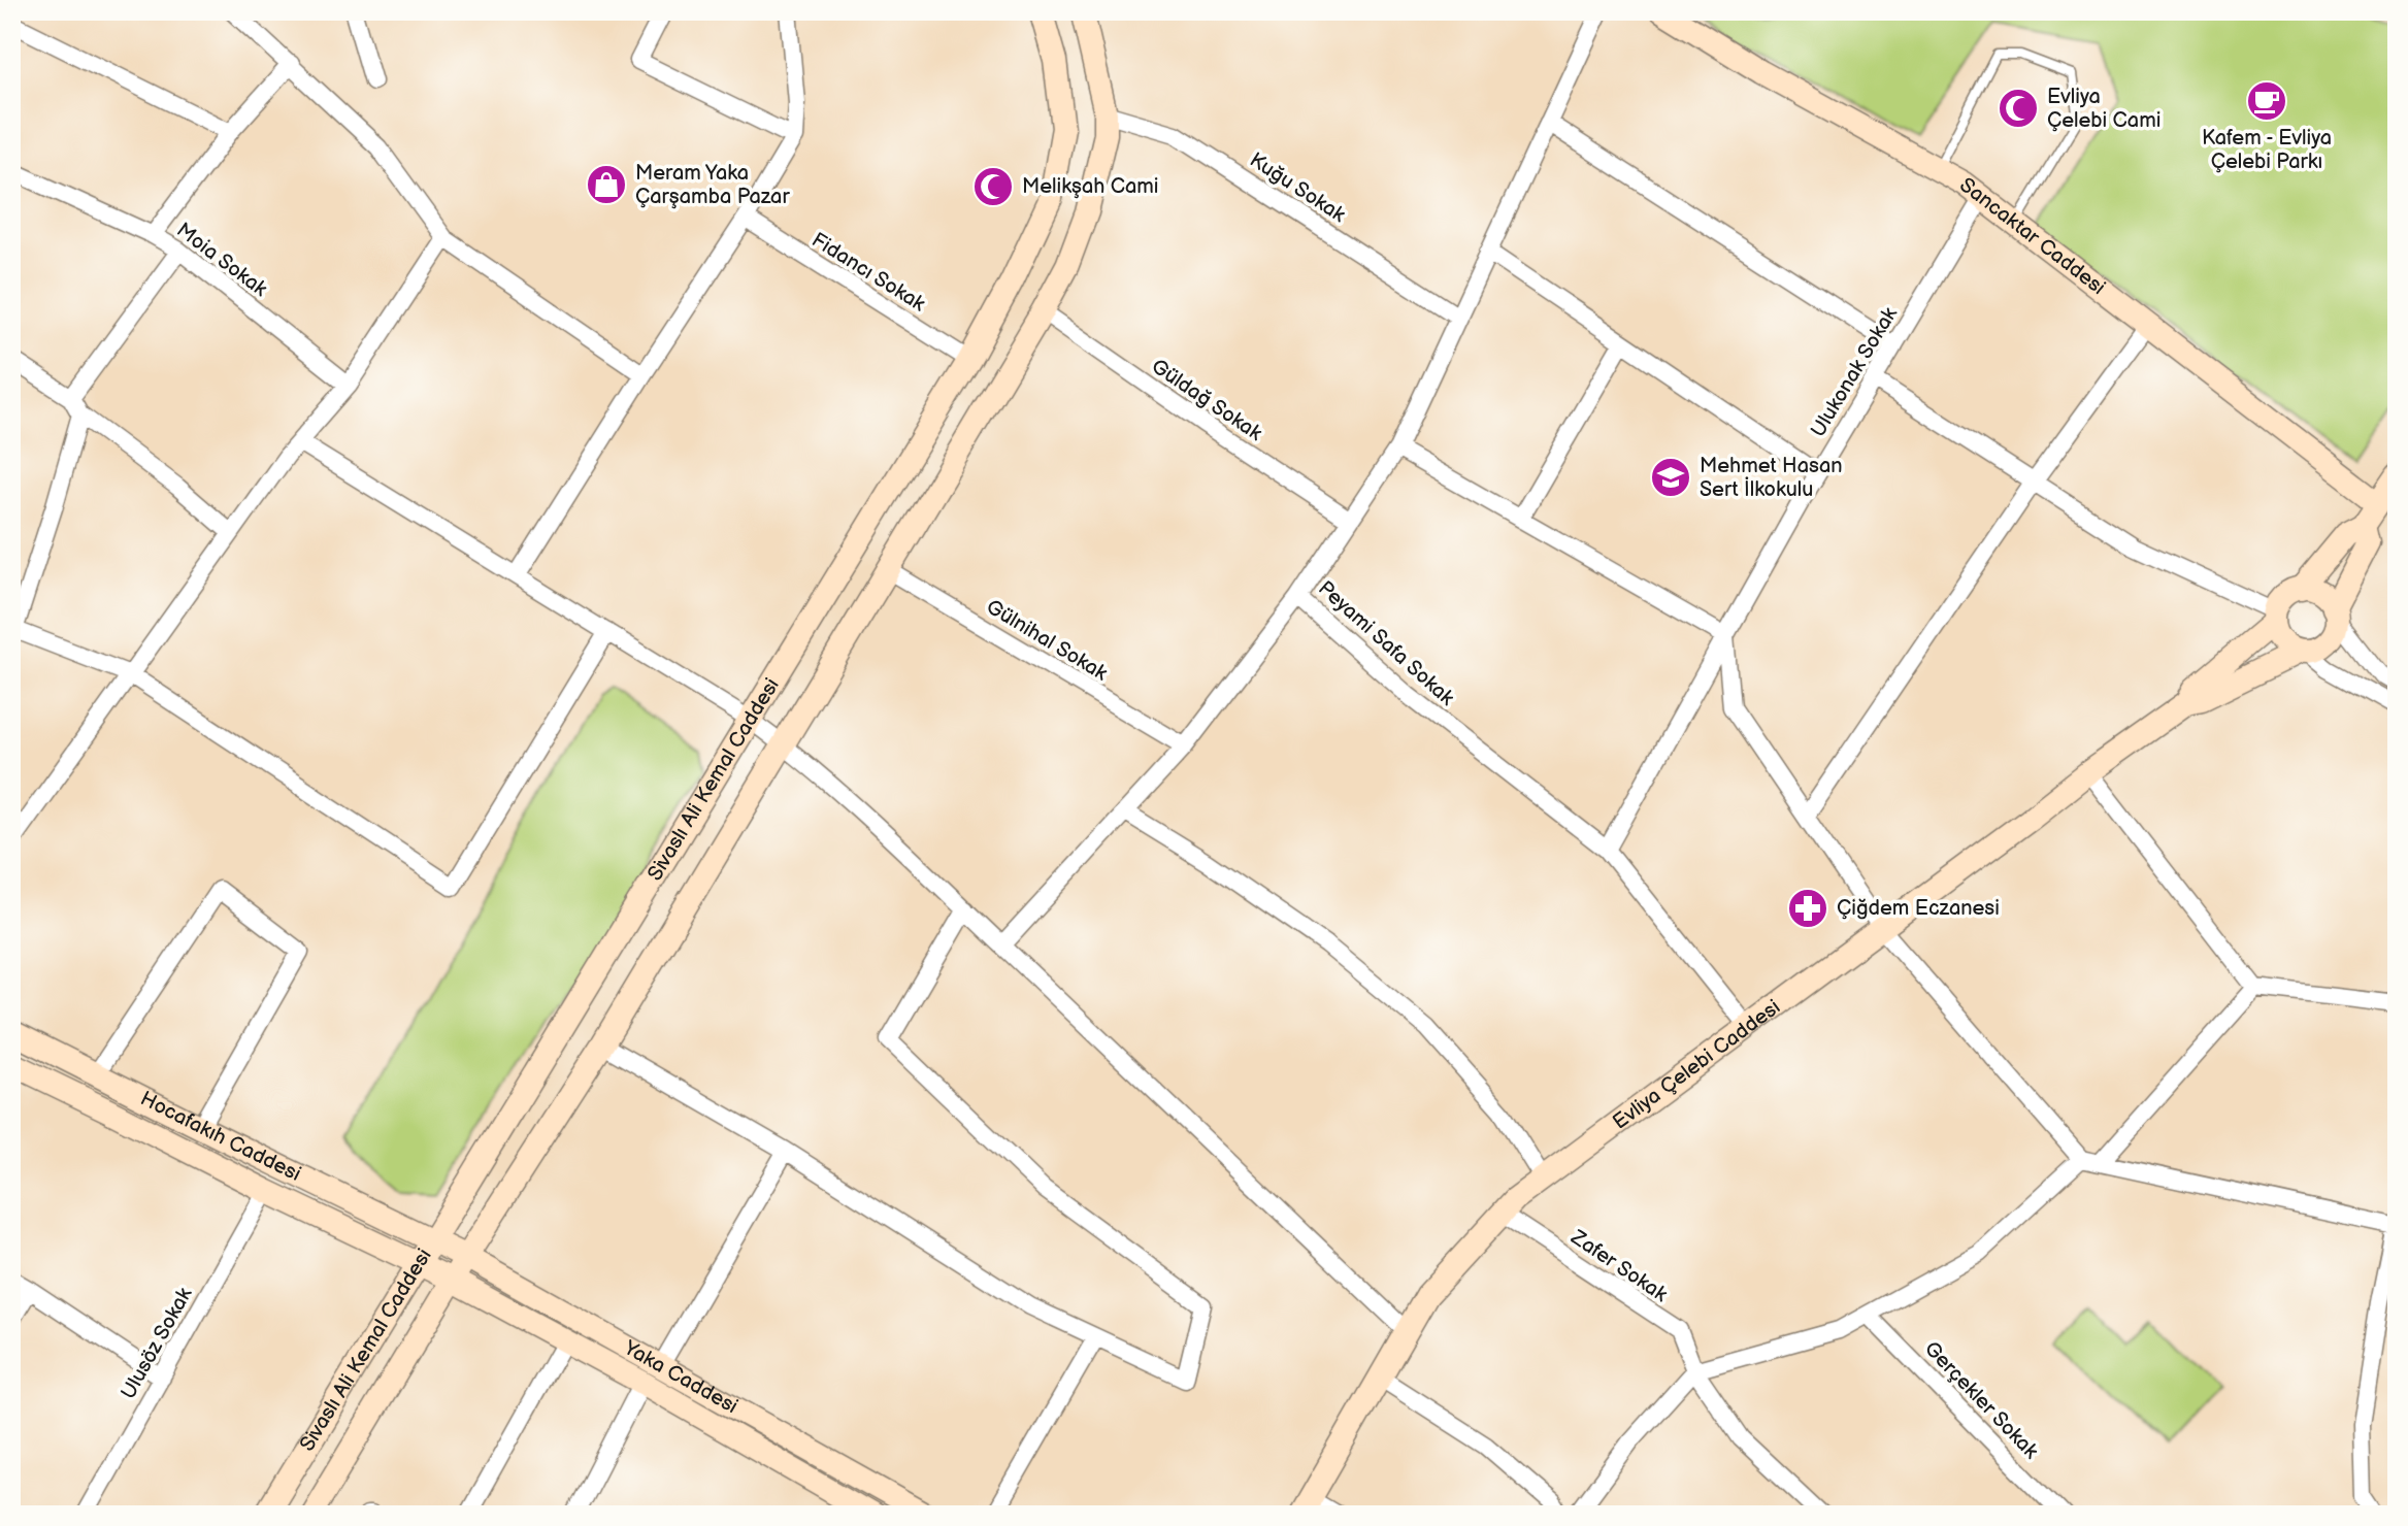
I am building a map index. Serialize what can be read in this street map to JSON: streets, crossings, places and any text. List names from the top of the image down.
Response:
{
  "streets": {
    "street": [
      "Kuğu Sokak",
      "Sancaktar Caddesi",
      "Moia Sokak",
      "Fidancı Sokak",
      "Ulukonak Sokak",
      "Güldağ Sokak",
      "Gülnihal Sokak",
      "Peyami Safa Sokak",
      "Sivaslı Ali Kemal Caddesi",
      "Evliya Çelebi Caddesi",
      "Hocafakıh Caddesi",
      "Zafer Sokak",
      "Ulusöz Sokak",
      "Yaka Caddesi",
      "Gerçekler Sokak"
    ]
  },
  "crossings": [
    ["Kuğu Sokak", "Peyami Safa Sokak"],
    ["Kuğu Sokak", "Sivaslı Ali Kemal Caddesi"],
    ["Sancaktar Caddesi", "Ulukonak Sokak"],
    ["Fidancı Sokak", "Sivaslı Ali Kemal Caddesi"],
    ["Ulukonak Sokak", "Peyami Safa Sokak"],
    ["Güldağ Sokak", "Peyami Safa Sokak"],
    ["Güldağ Sokak", "Sivaslı Ali Kemal Caddesi"],
    ["Gülnihal Sokak", "Sivaslı Ali Kemal Caddesi"],
    ["Peyami Safa Sokak", "Evliya Çelebi Caddesi"],
    ["Sivaslı Ali Kemal Caddesi", "Hocafakıh Caddesi"],
    ["Sivaslı Ali Kemal Caddesi", "Yaka Caddesi"],
    ["Evliya Çelebi Caddesi", "Zafer Sokak"],
    ["Hocafakıh Caddesi", "Ulusöz Sokak"],
    ["Hocafakıh Caddesi", "Yaka Caddesi"]
  ],
  "places": {
    "cafe": ["Kafem - Evliya Çelebi Parkı"],
    "mosque": ["Evliya Çelebi Cami", "Melikşah Cami"],
    "shop": ["Meram Yaka Çarşamba Pazar"],
    "school or university": ["Mehmet Hasan Sert İlkokulu"],
    "pharmacy": ["Çiğdem Eczanesi"]
  }
}
